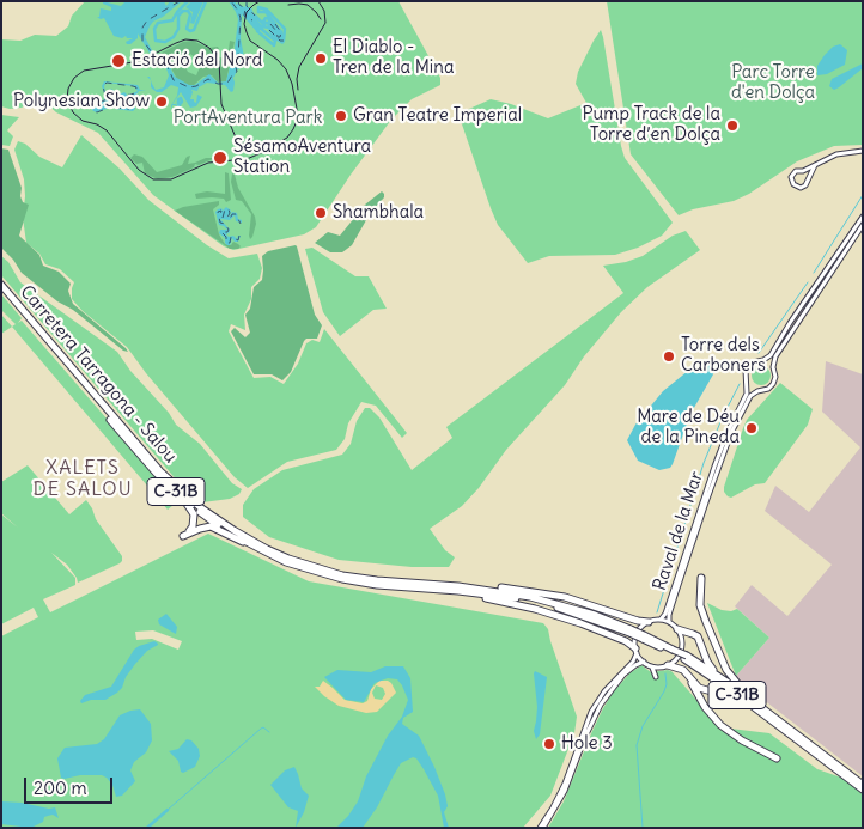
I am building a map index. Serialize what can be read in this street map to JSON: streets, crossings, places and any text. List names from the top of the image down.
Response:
{
  "streets": {
    "highway": ["Carretera Tarragona - Salou", "C-31B"],
    "street": ["Raval de la Mar"]
  },
  "crossings": [
    ["Carretera Tarragona - Salou", "C-31B"]
  ],
  "districts": ["XALETS DE SALOU"],
  "parks": ["Parc Torre d'en Dolça", "PortAventura Park"],
  "places": [
    "El Diablo - Tren de la Mina",
    "Estació del Nord",
    "Polynesian Show",
    "Gran Teatre Imperial",
    "Pump Track de la Torre d’en Dolça",
    "SésamoAventura Station",
    "Shambhala",
    "Torre dels Carboners",
    "Mare de Déu de la Pineda",
    "Hole 3"
  ],
  "scale_bar": "200 m"
}
